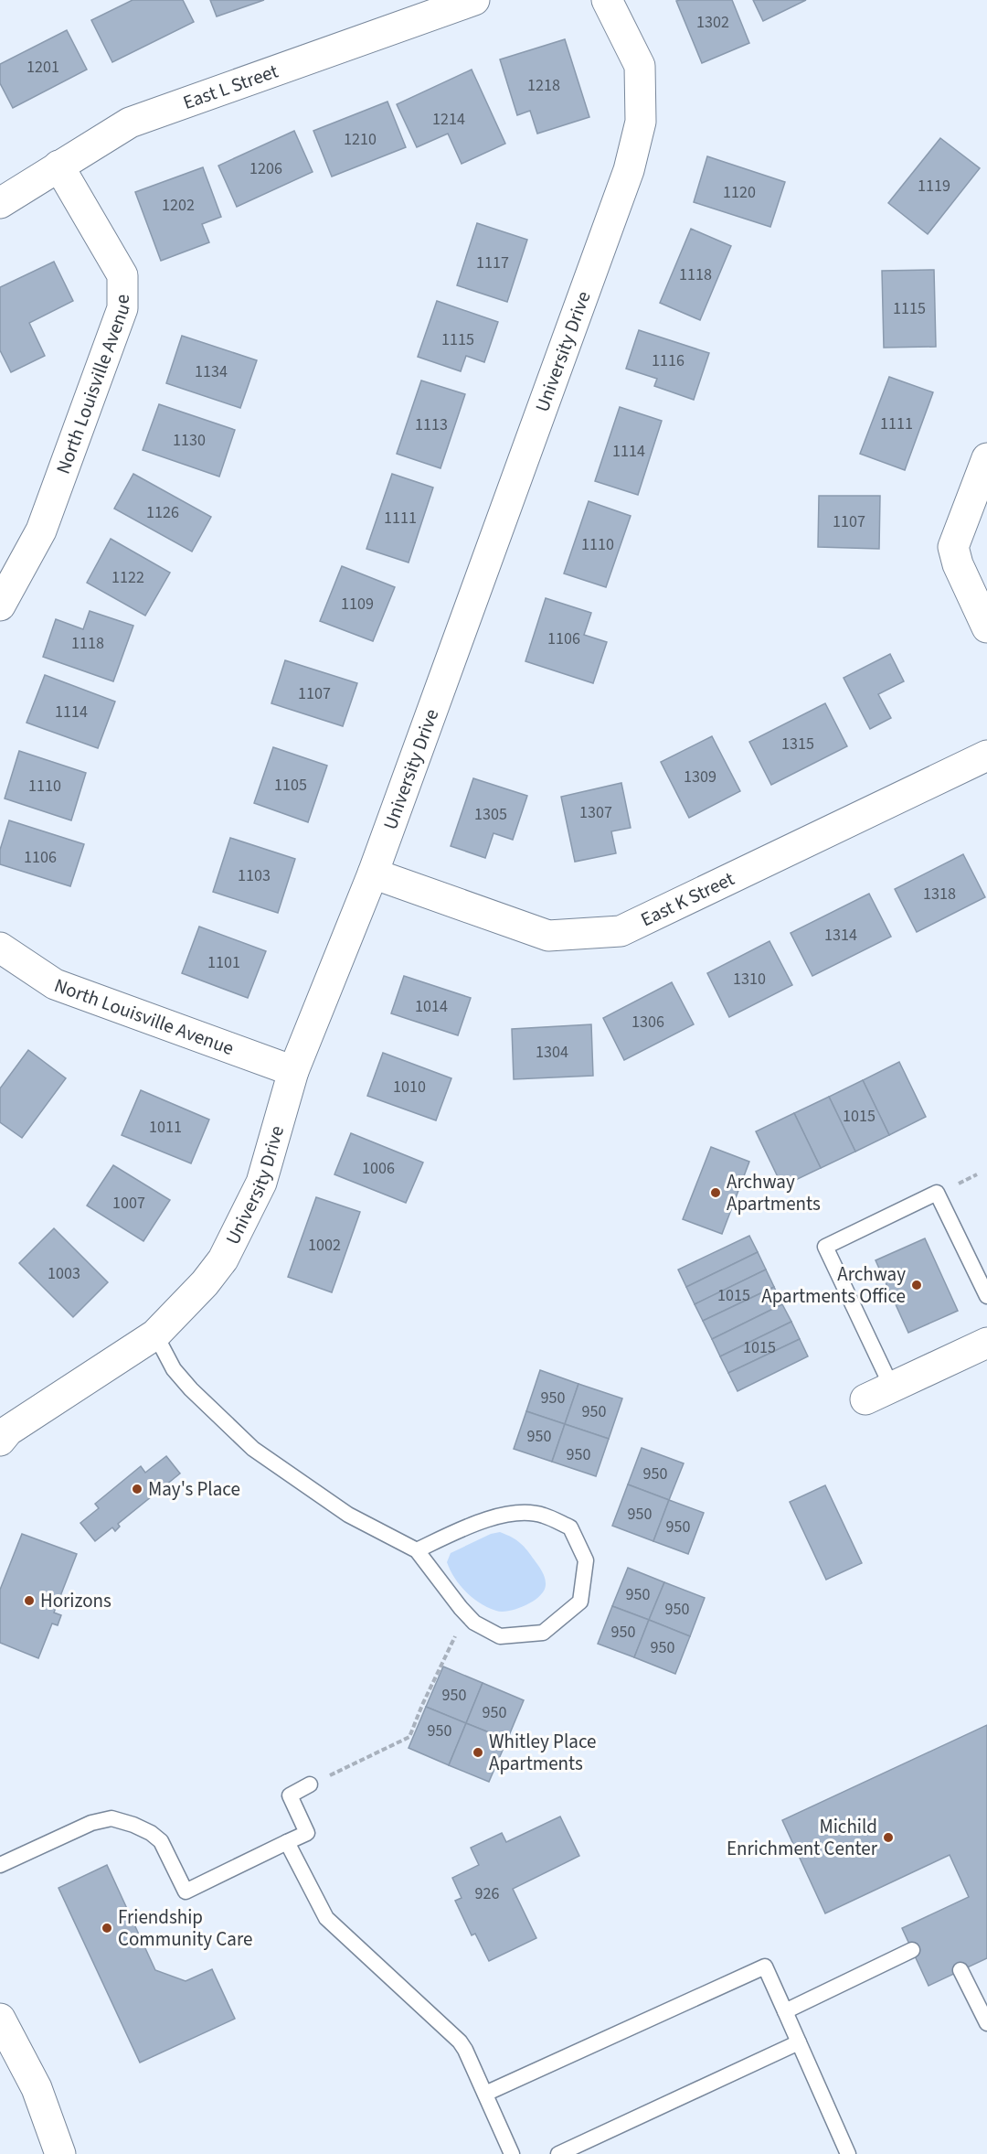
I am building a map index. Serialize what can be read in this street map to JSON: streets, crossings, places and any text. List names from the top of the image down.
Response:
{
  "streets": {
    "street": [
      "East L Street",
      "University Drive",
      "North Louisville Avenue",
      "East K Street"
    ]
  },
  "crossings": [
    ["East L Street", "North Louisville Avenue"],
    ["University Drive", "North Louisville Avenue"],
    ["University Drive", "East K Street"]
  ],
  "places": [
    "Archway Apartments",
    "Archway Apartments Office",
    "May's Place",
    "Horizons",
    "Whitley Place Apartments",
    "Michild Enrichment Center",
    "Friendship Community Care"
  ],
  "house_numbers": [
    "1302",
    "1201",
    "1218",
    "1214",
    "1210",
    "1206",
    "1119",
    "1120",
    "1202",
    "1117",
    "1118",
    "1115",
    "1115",
    "1116",
    "1134",
    "1111",
    "1113",
    "1130",
    "1114",
    "1126",
    "1111",
    "1107",
    "1110",
    "1122",
    "1109",
    "1106",
    "1118",
    "1107",
    "1114",
    "1315",
    "1309",
    "1105",
    "1110",
    "1307",
    "1305",
    "1106",
    "1103",
    "1318",
    "1314",
    "1101",
    "1310",
    "1014",
    "1306",
    "1304",
    "1010",
    "1015",
    "1011",
    "1006",
    "1007",
    "1002",
    "1003",
    "1015",
    "1015",
    "950",
    "950",
    "950",
    "950",
    "950",
    "950",
    "950",
    "950",
    "950",
    "950",
    "950",
    "950",
    "950",
    "950",
    "926"
  ]
}
